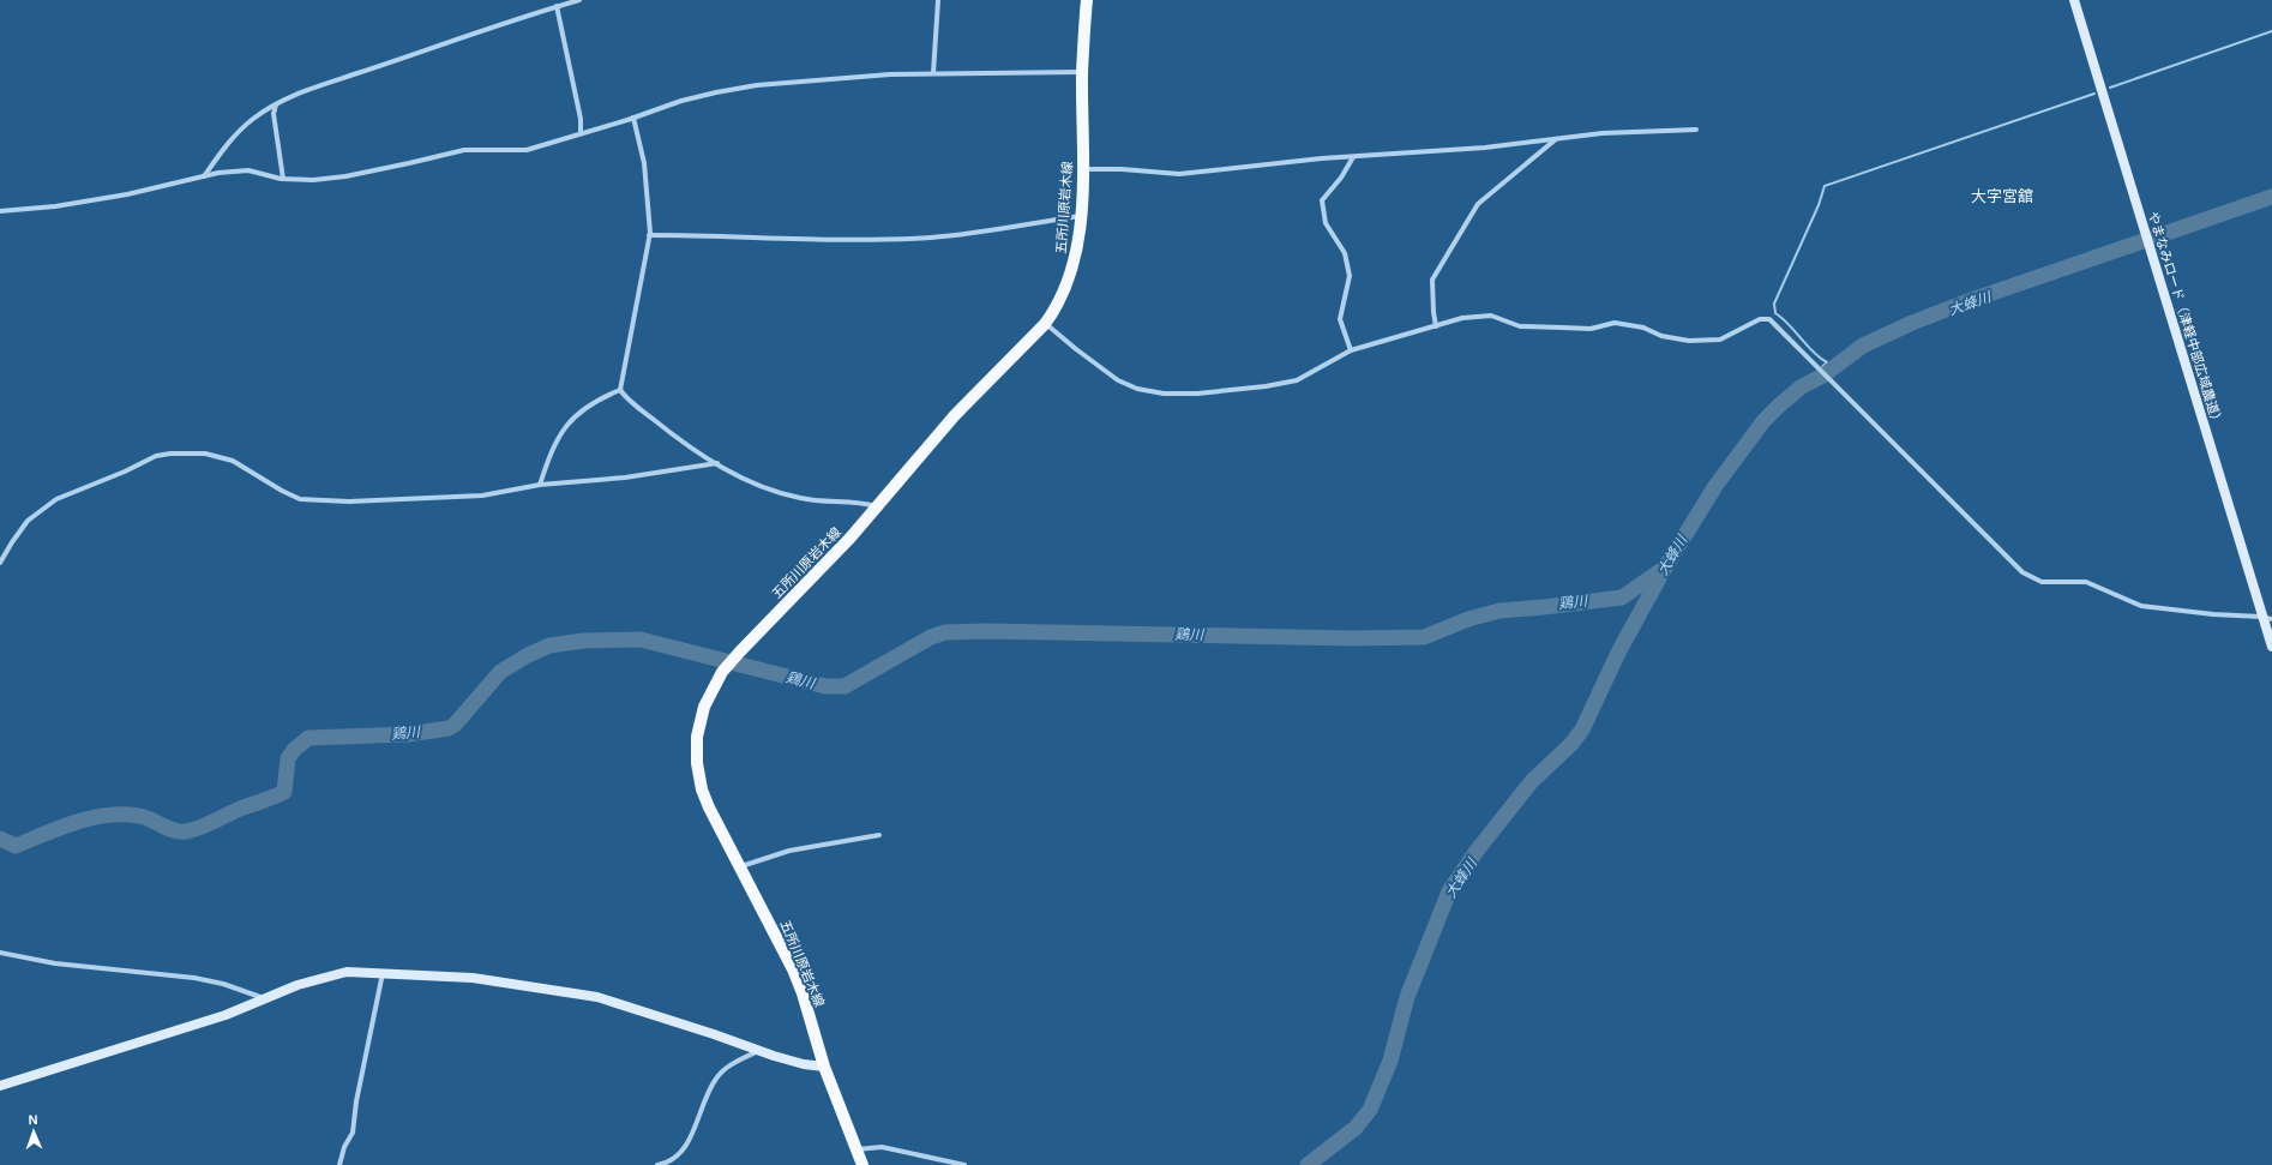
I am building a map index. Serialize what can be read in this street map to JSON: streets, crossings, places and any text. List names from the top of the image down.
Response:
{
  "streets": {
    "main road": ["五所川原岩木線"],
    "street": ["やまなみロード（津軽中部広域農道）"]
  },
  "districts": ["大字宮舘"],
  "water": ["大蜂川", "鶏川"],
  "north": "top"
}
